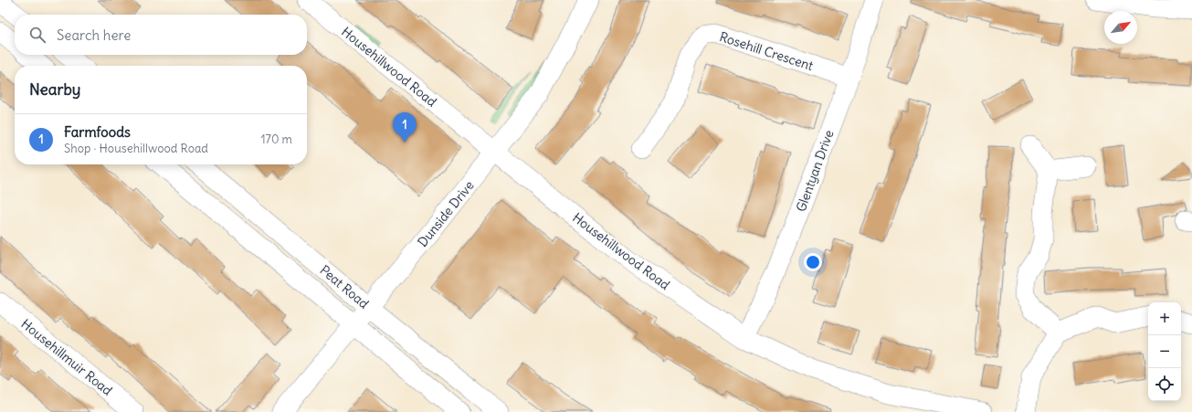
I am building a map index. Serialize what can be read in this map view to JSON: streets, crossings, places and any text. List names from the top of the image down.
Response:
{
  "streets": {
    "street": [
      "Rosehill Crescent",
      "Househillwood Road",
      "Glentyan Drive",
      "Dunside Drive",
      "Peat Road",
      "Househillmuir Road"
    ]
  },
  "crossings": [
    ["Rosehill Crescent", "Glentyan Drive"],
    ["Househillwood Road", "Glentyan Drive"],
    ["Househillwood Road", "Dunside Drive"],
    ["Dunside Drive", "Peat Road"]
  ],
  "north": "top right",
  "page": {
    "search": "Search here",
    "heading": "Nearby",
    "pins": "1",
    "list": [
      {
        "mark": "1",
        "name": "Farmfoods",
        "note": "Shop · Househillwood Road",
        "value": "170 m"
      }
    ],
    "map_buttons": ["+", "−"]
  }
}
